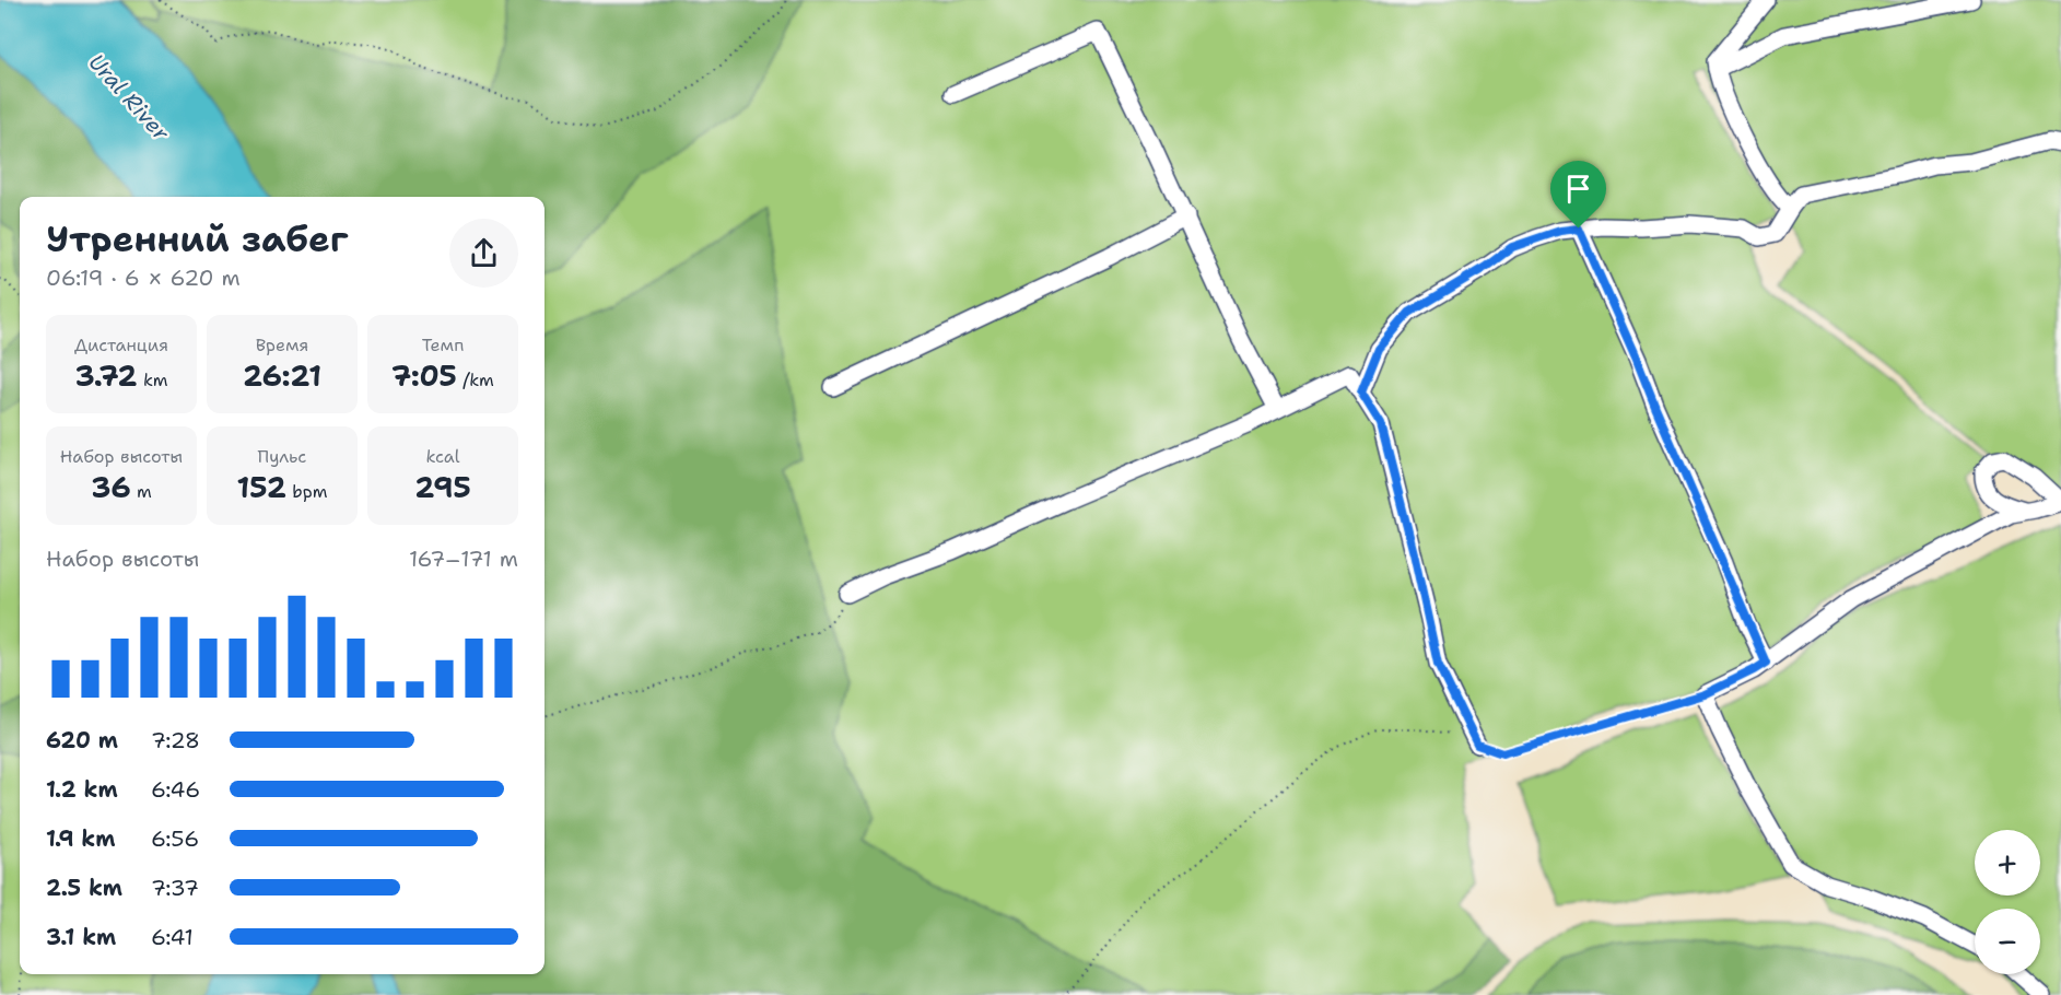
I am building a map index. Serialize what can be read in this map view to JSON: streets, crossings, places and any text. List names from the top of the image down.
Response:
{
  "water": ["Ural River"],
  "page": {
    "heading": ["Утренний забег", "06:19 · 6 × 620 m"],
    "stats": [
      ["Дистанция", "3.72 km"],
      ["Время", "26:21"],
      ["Темп", "7:05 /km"],
      ["Набор высоты", "36 m"],
      ["Пульс", "152 bpm"],
      ["kcal", "295"]
    ],
    "chart": ["Набор высоты", "167–171 m"],
    "list": [
      {
        "name": "620 m",
        "note": "7:28"
      },
      {
        "name": "1.2 km",
        "note": "6:46"
      },
      {
        "name": "1.9 km",
        "note": "6:56"
      },
      {
        "name": "2.5 km",
        "note": "7:37"
      },
      {
        "name": "3.1 km",
        "note": "6:41"
      }
    ],
    "map_buttons": ["+", "−"]
  }
}
